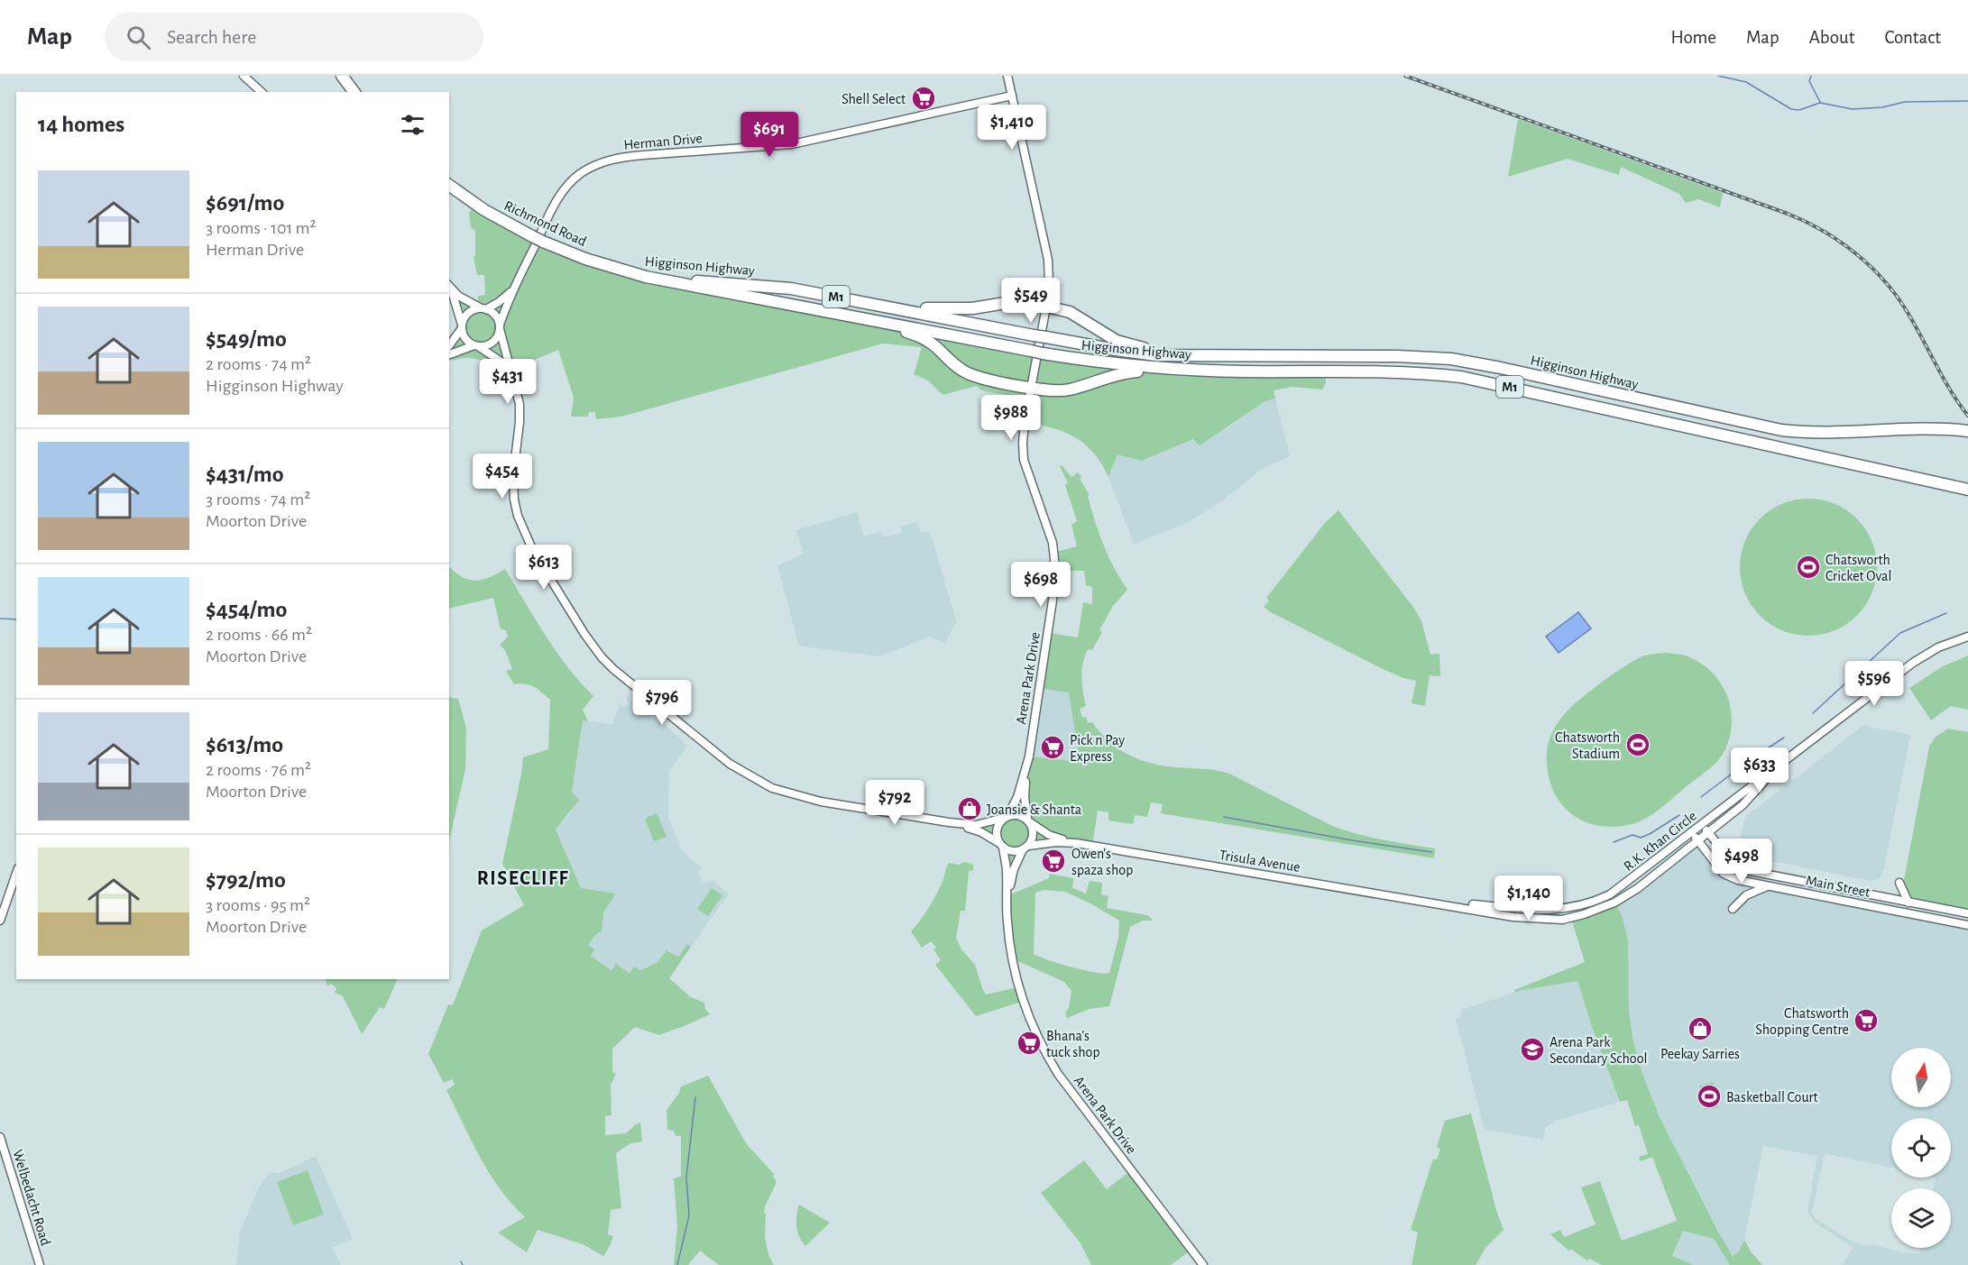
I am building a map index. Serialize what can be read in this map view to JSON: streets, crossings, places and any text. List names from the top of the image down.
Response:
{
  "streets": {
    "highway": ["Richmond Road", "Higginson Highway", "M1"],
    "street": [
      "Herman Drive",
      "Arena Park Drive",
      "R.K. Khan Circle",
      "Trisula Avenue",
      "Main Street",
      "Welbedacht Road"
    ]
  },
  "crossings": [
    ["Herman Drive", "Arena Park Drive"],
    ["Richmond Road", "Higginson Highway"],
    ["Higginson Highway", "Arena Park Drive"],
    ["Arena Park Drive", "Trisula Avenue"],
    ["R.K. Khan Circle", "Trisula Avenue"],
    ["R.K. Khan Circle", "Main Street"]
  ],
  "districts": ["RISECLIFF"],
  "places": {
    "supermarket": [
      "Shell Select",
      "Pick n Pay Express",
      "Owen's spaza shop",
      "Chatsworth Shopping Centre",
      "Bhana's tuck shop"
    ],
    "sports": ["Chatsworth Cricket Oval", "Chatsworth Stadium", "Basketball Court"],
    "shop": ["Joansie & Shanta", "Peekay Sarries"],
    "school or university": ["Arena Park Secondary School"]
  },
  "north": "top",
  "page": {
    "header": "Map",
    "search": "Search here",
    "nav": [
      "Home",
      "Map",
      "About",
      "Contact"
    ],
    "heading": "14 homes",
    "price": [
      "$1,410",
      "$691",
      "$549",
      "$431",
      "$988",
      "$454",
      "$613",
      "$698",
      "$596",
      "$796",
      "$633",
      "$792",
      "$498",
      "$1,140"
    ],
    "list": [
      {
        "name": "$691/mo",
        "note": "3 rooms · 101 m² · Herman Drive"
      },
      {
        "name": "$549/mo",
        "note": "2 rooms · 74 m² · Higginson Highway"
      },
      {
        "name": "$431/mo",
        "note": "3 rooms · 74 m² · Moorton Drive"
      },
      {
        "name": "$454/mo",
        "note": "2 rooms · 66 m² · Moorton Drive"
      },
      {
        "name": "$613/mo",
        "note": "2 rooms · 76 m² · Moorton Drive"
      },
      {
        "name": "$792/mo",
        "note": "3 rooms · 95 m² · Moorton Drive"
      }
    ]
  }
}
